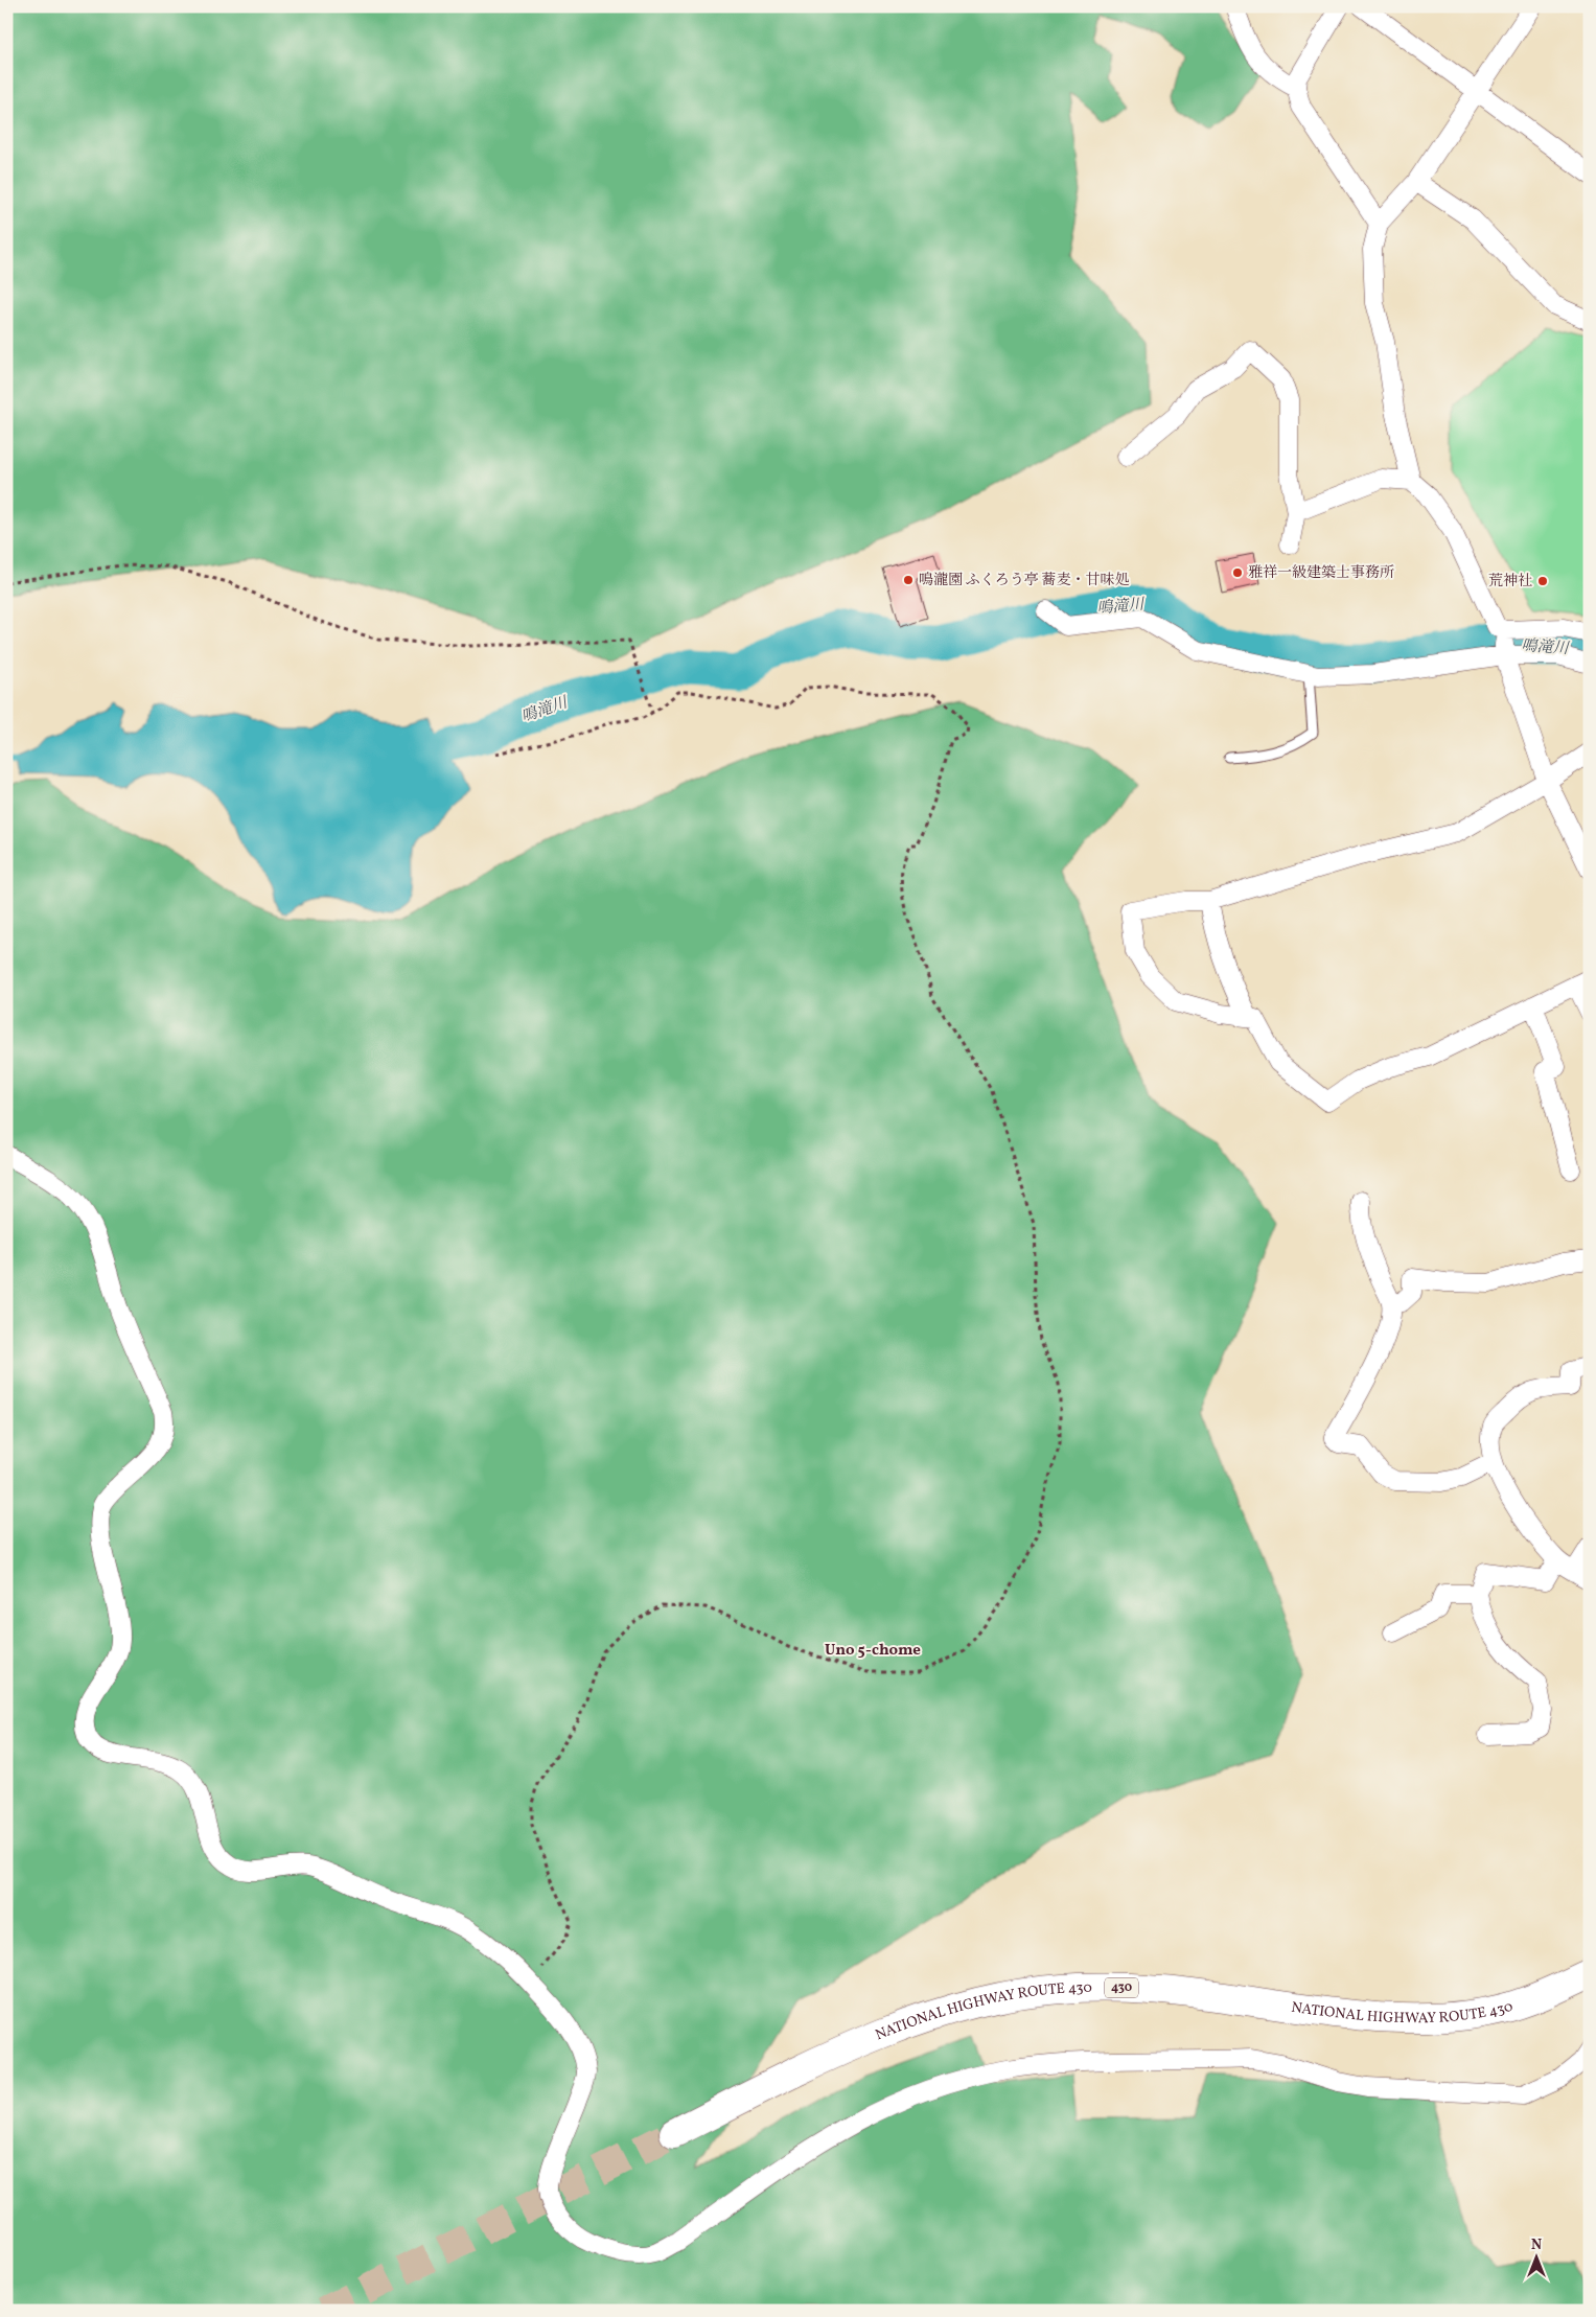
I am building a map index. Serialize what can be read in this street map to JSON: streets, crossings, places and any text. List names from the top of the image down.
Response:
{
  "streets": {
    "highway": ["430", "NATIONAL HIGHWAY ROUTE 430"]
  },
  "districts": ["Uno 5-chome"],
  "water": ["鳴滝川"],
  "places": ["雅祥一級建築士事務所", "鳴瀧園 ふくろう亭 蕎麦・甘味処", "荒神社"],
  "north": "top"
}
